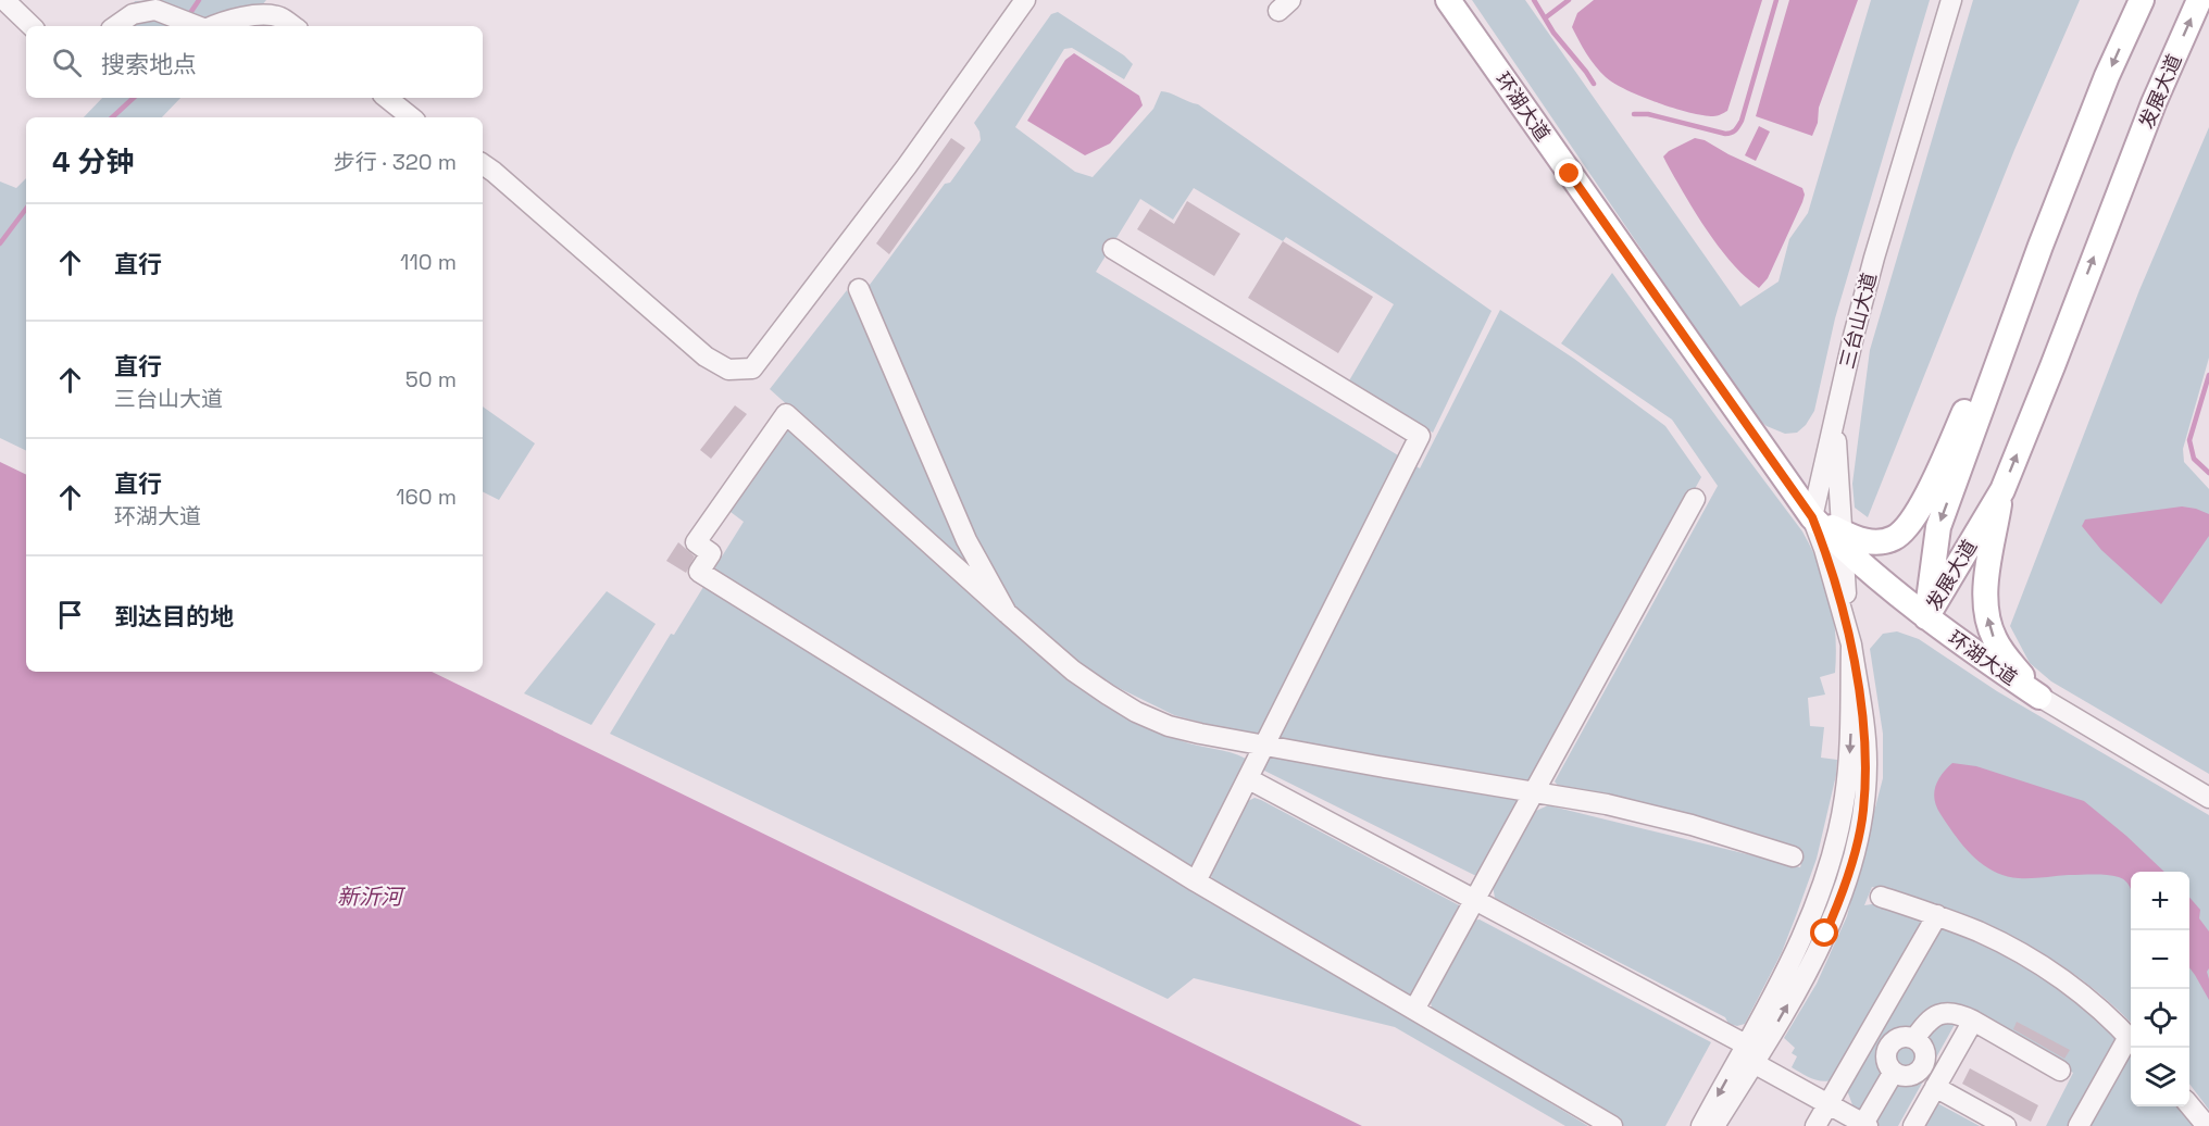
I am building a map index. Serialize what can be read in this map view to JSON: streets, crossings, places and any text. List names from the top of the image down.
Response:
{
  "streets": {
    "main road": ["发展大道", "环湖大道"],
    "street": ["三台山大道"]
  },
  "crossings": [
    ["发展大道", "环湖大道"],
    ["环湖大道", "三台山大道"]
  ],
  "water": ["新沂河"],
  "page": {
    "search": "搜索地点",
    "heading": ["4 分钟", "步行 · 320 m"],
    "list": [
      ["直行", "110 m"],
      ["直行", "三台山大道", "50 m"],
      ["直行", "环湖大道", "160 m"],
      "到达目的地"
    ],
    "map_buttons": ["+", "−"]
  }
}
